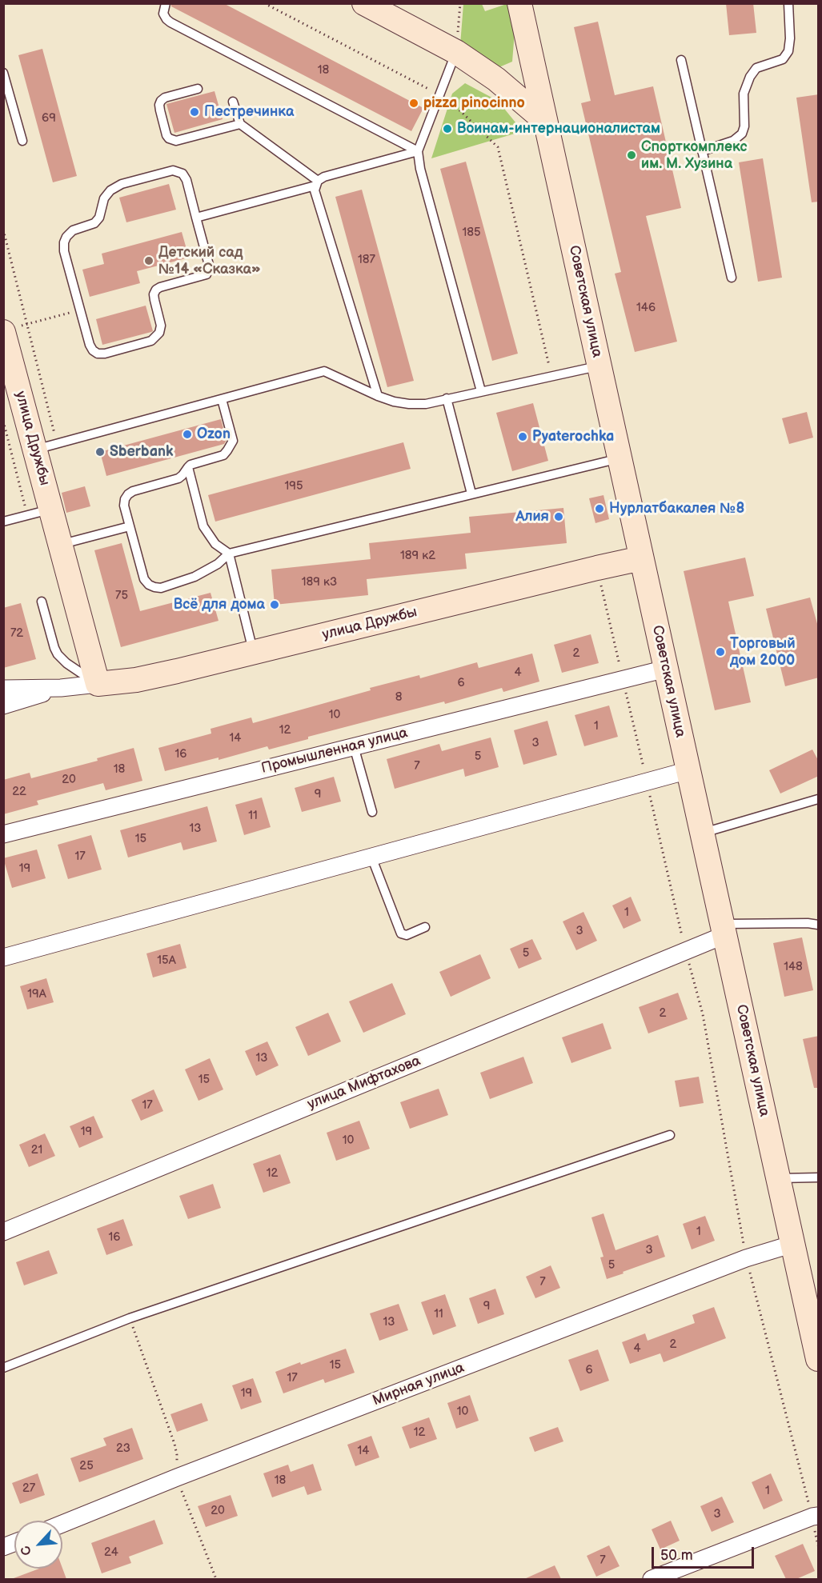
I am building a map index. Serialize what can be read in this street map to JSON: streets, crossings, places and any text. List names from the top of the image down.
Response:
{
  "streets": {
    "main road": ["Советская улица", "улица Дружбы"],
    "street": ["Промышленная улица", "улица Мифтахова", "Мирная улица"]
  },
  "crossings": [
    ["Советская улица", "улица Дружбы"],
    ["Советская улица", "Промышленная улица"],
    ["Советская улица", "улица Мифтахова"],
    ["Советская улица", "Мирная улица"]
  ],
  "places": [
    "pizza pinocinno",
    "Пестречинка",
    "Воинам-интернационалистам",
    "Спорткомплекс им. М. Хузина",
    "Детский сад №14 «Сказка»",
    "Ozon",
    "Pyaterochka",
    "Sberbank",
    "Нурлатбакалея №8",
    "Алия",
    "Всё для дома",
    "Торговый дом 2000"
  ],
  "house_numbers": [
    "18",
    "69",
    "185",
    "187",
    "146",
    "195",
    "189 к2",
    "189 к3",
    "75",
    "72",
    "2",
    "4",
    "6",
    "8",
    "10",
    "1",
    "12",
    "14",
    "3",
    "16",
    "5",
    "7",
    "18",
    "20",
    "22",
    "9",
    "11",
    "13",
    "15",
    "17",
    "19",
    "1",
    "3",
    "5",
    "15А",
    "148",
    "19А",
    "2",
    "13",
    "15",
    "17",
    "19",
    "10",
    "21",
    "12",
    "1",
    "16",
    "3",
    "5",
    "7",
    "9",
    "11",
    "13",
    "2",
    "4",
    "15",
    "6",
    "17",
    "19",
    "10",
    "12",
    "23",
    "14",
    "25",
    "18",
    "27",
    "1",
    "20",
    "3",
    "24",
    "7"
  ],
  "scale_bar": "50 m",
  "north": "bottom left"
}
